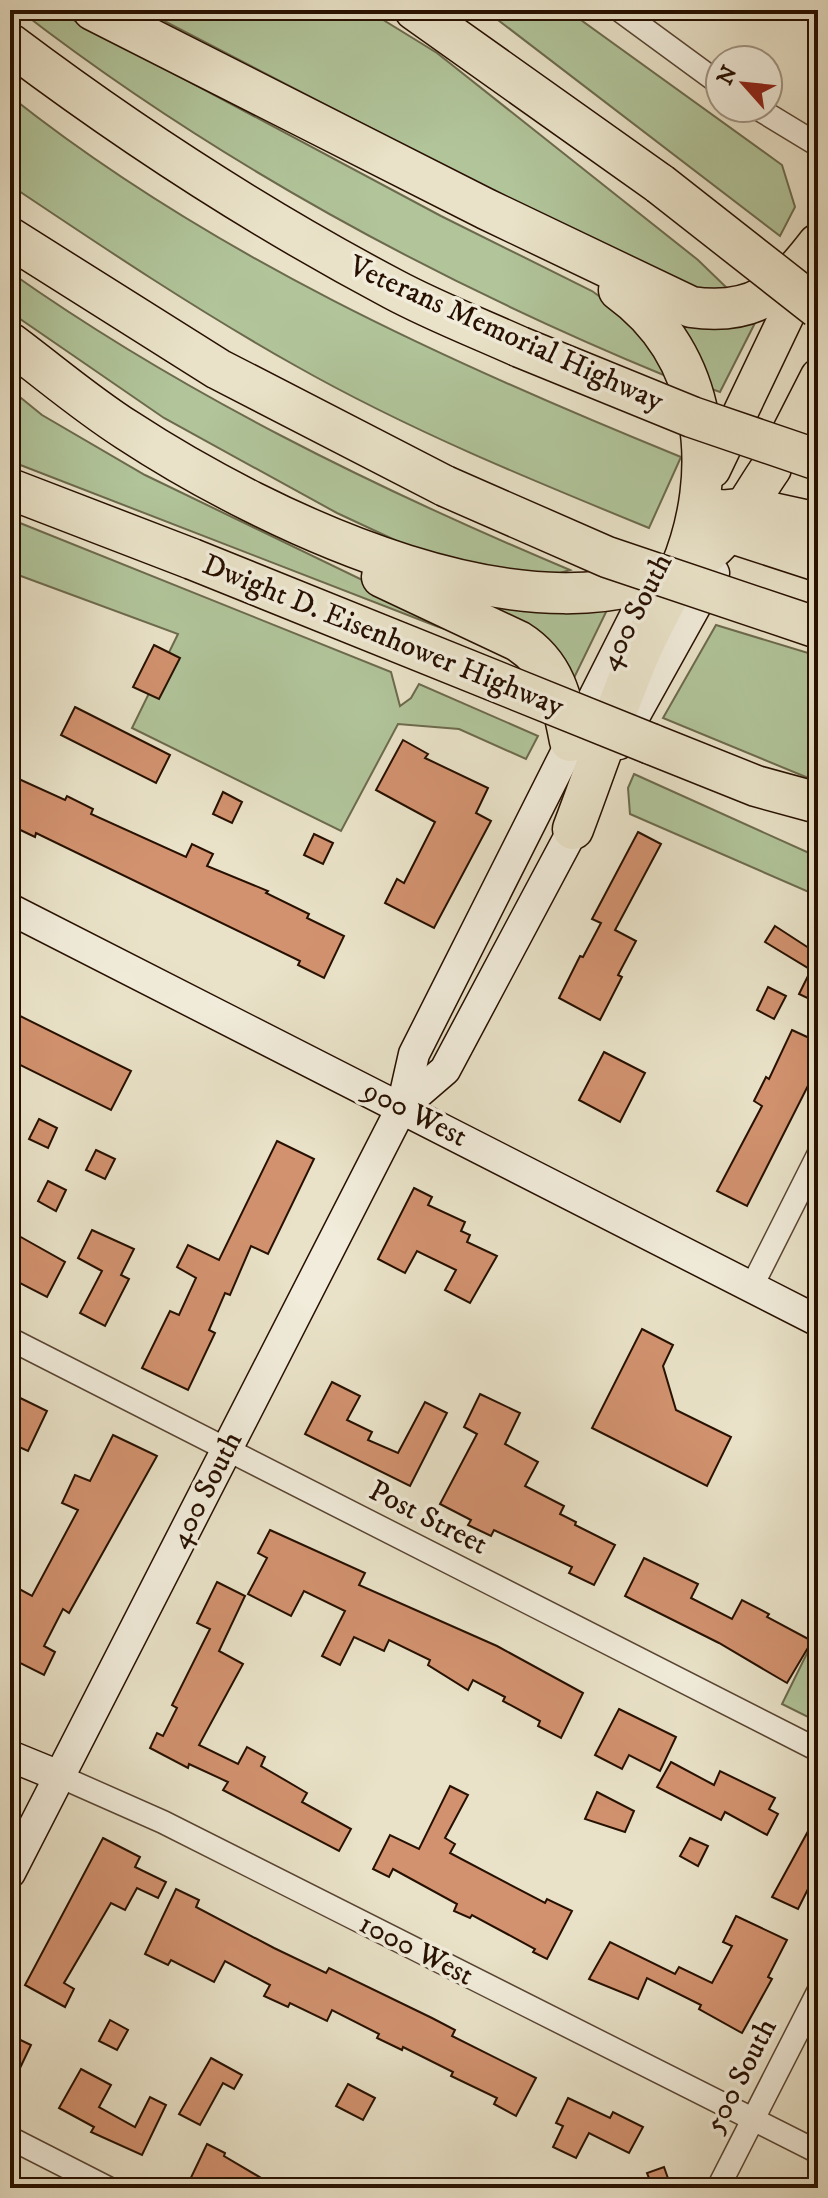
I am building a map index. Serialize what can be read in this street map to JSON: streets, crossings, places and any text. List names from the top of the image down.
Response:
{
  "streets": {
    "highway": ["Veterans Memorial Highway", "Dwight D. Eisenhower Highway"],
    "main road": ["400 South", "900 West", "1000 West"],
    "street": ["Post Street", "500 South"]
  },
  "crossings": [
    ["400 South", "900 West"],
    ["400 South", "Post Street"],
    ["400 South", "1000 West"],
    ["1000 West", "500 South"]
  ],
  "north": "top left"
}
